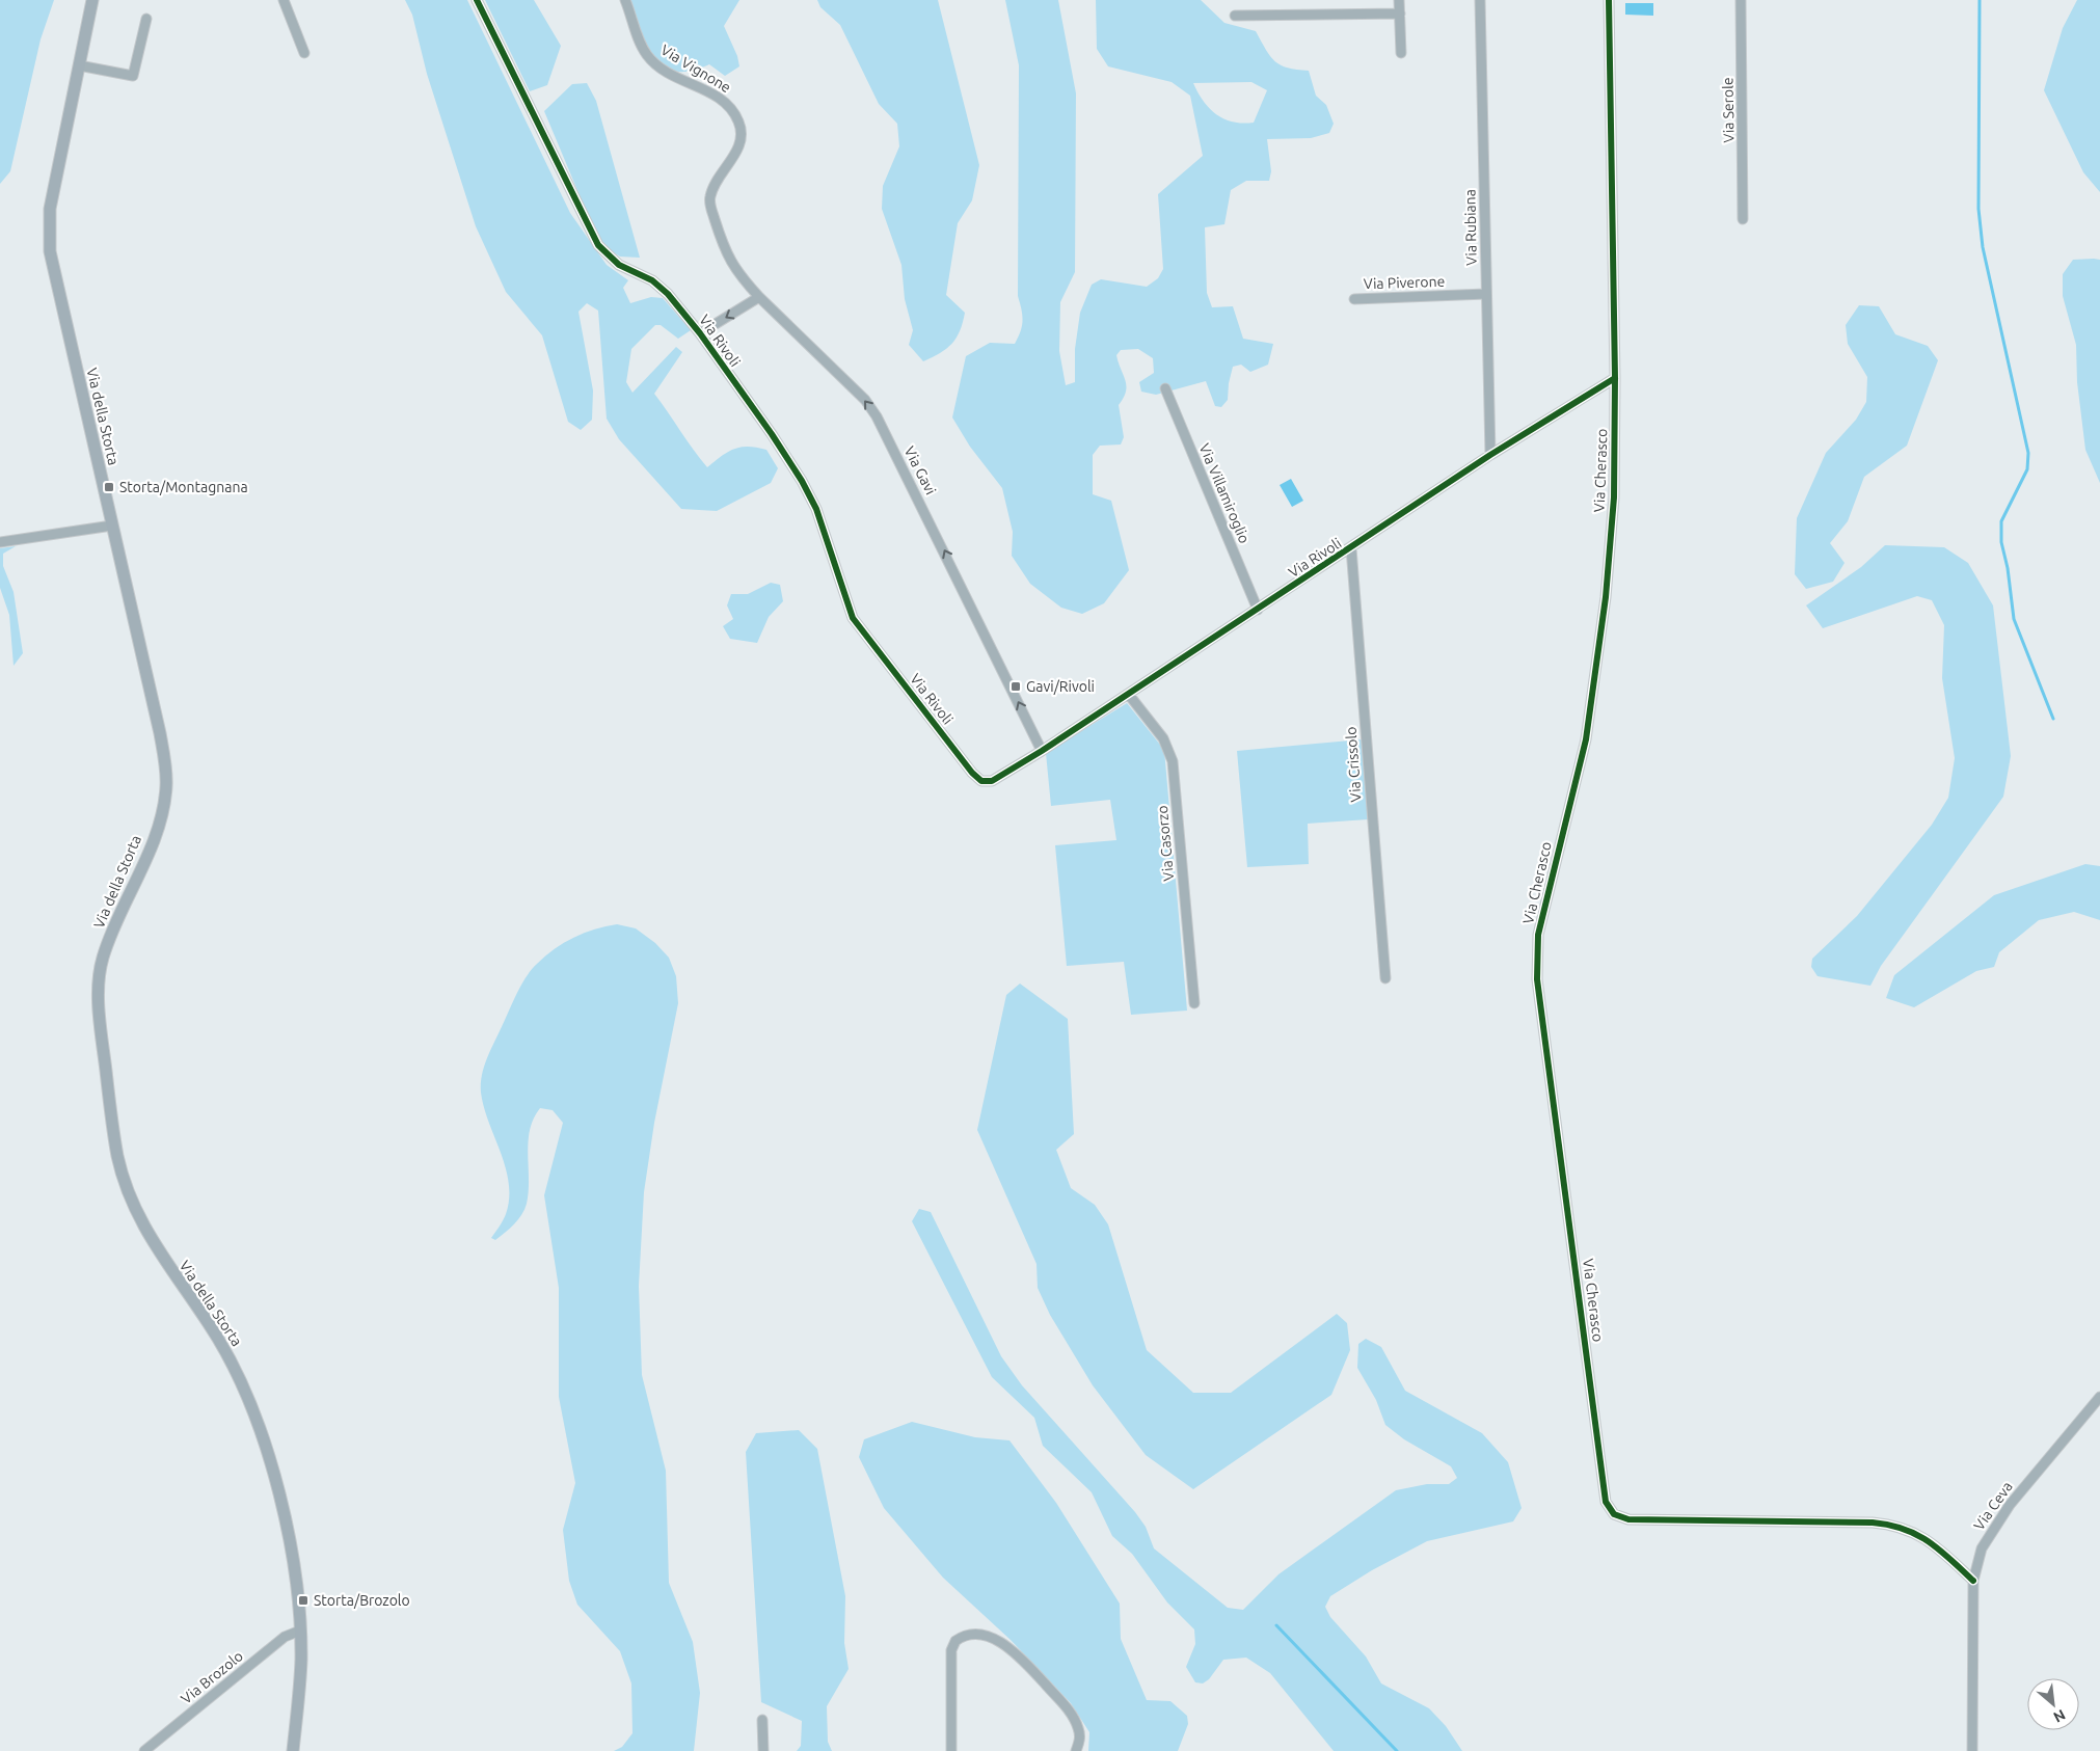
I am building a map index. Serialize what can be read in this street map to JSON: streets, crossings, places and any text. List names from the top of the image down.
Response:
{
  "streets": {
    "main road": ["Via della Storta"],
    "street": [
      "Via Vignone",
      "Via Serole",
      "Via Rubiana",
      "Via Piverone",
      "Via Rivoli",
      "Via Gavi",
      "Via Cherasco",
      "Via Villamiroglio",
      "Via Crissolo",
      "Via Casorzo",
      "Via Ceva",
      "Via Brozolo"
    ]
  },
  "crossings": [
    ["Via Vignone", "Via Gavi"],
    ["Via Rubiana", "Via Piverone"],
    ["Via Rubiana", "Via Rivoli"],
    ["Via Rivoli", "Via Gavi"],
    ["Via Rivoli", "Via Cherasco"],
    ["Via Rivoli", "Via Villamiroglio"],
    ["Via Rivoli", "Via Crissolo"],
    ["Via Rivoli", "Via Casorzo"],
    ["Via della Storta", "Via Brozolo"],
    ["Via Cherasco", "Via Ceva"]
  ],
  "one_way": ["Via Gavi"],
  "places": {
    "transit": ["Storta/Montagnana", "Gavi/Rivoli", "Storta/Brozolo"]
  },
  "north": "bottom right"
}
